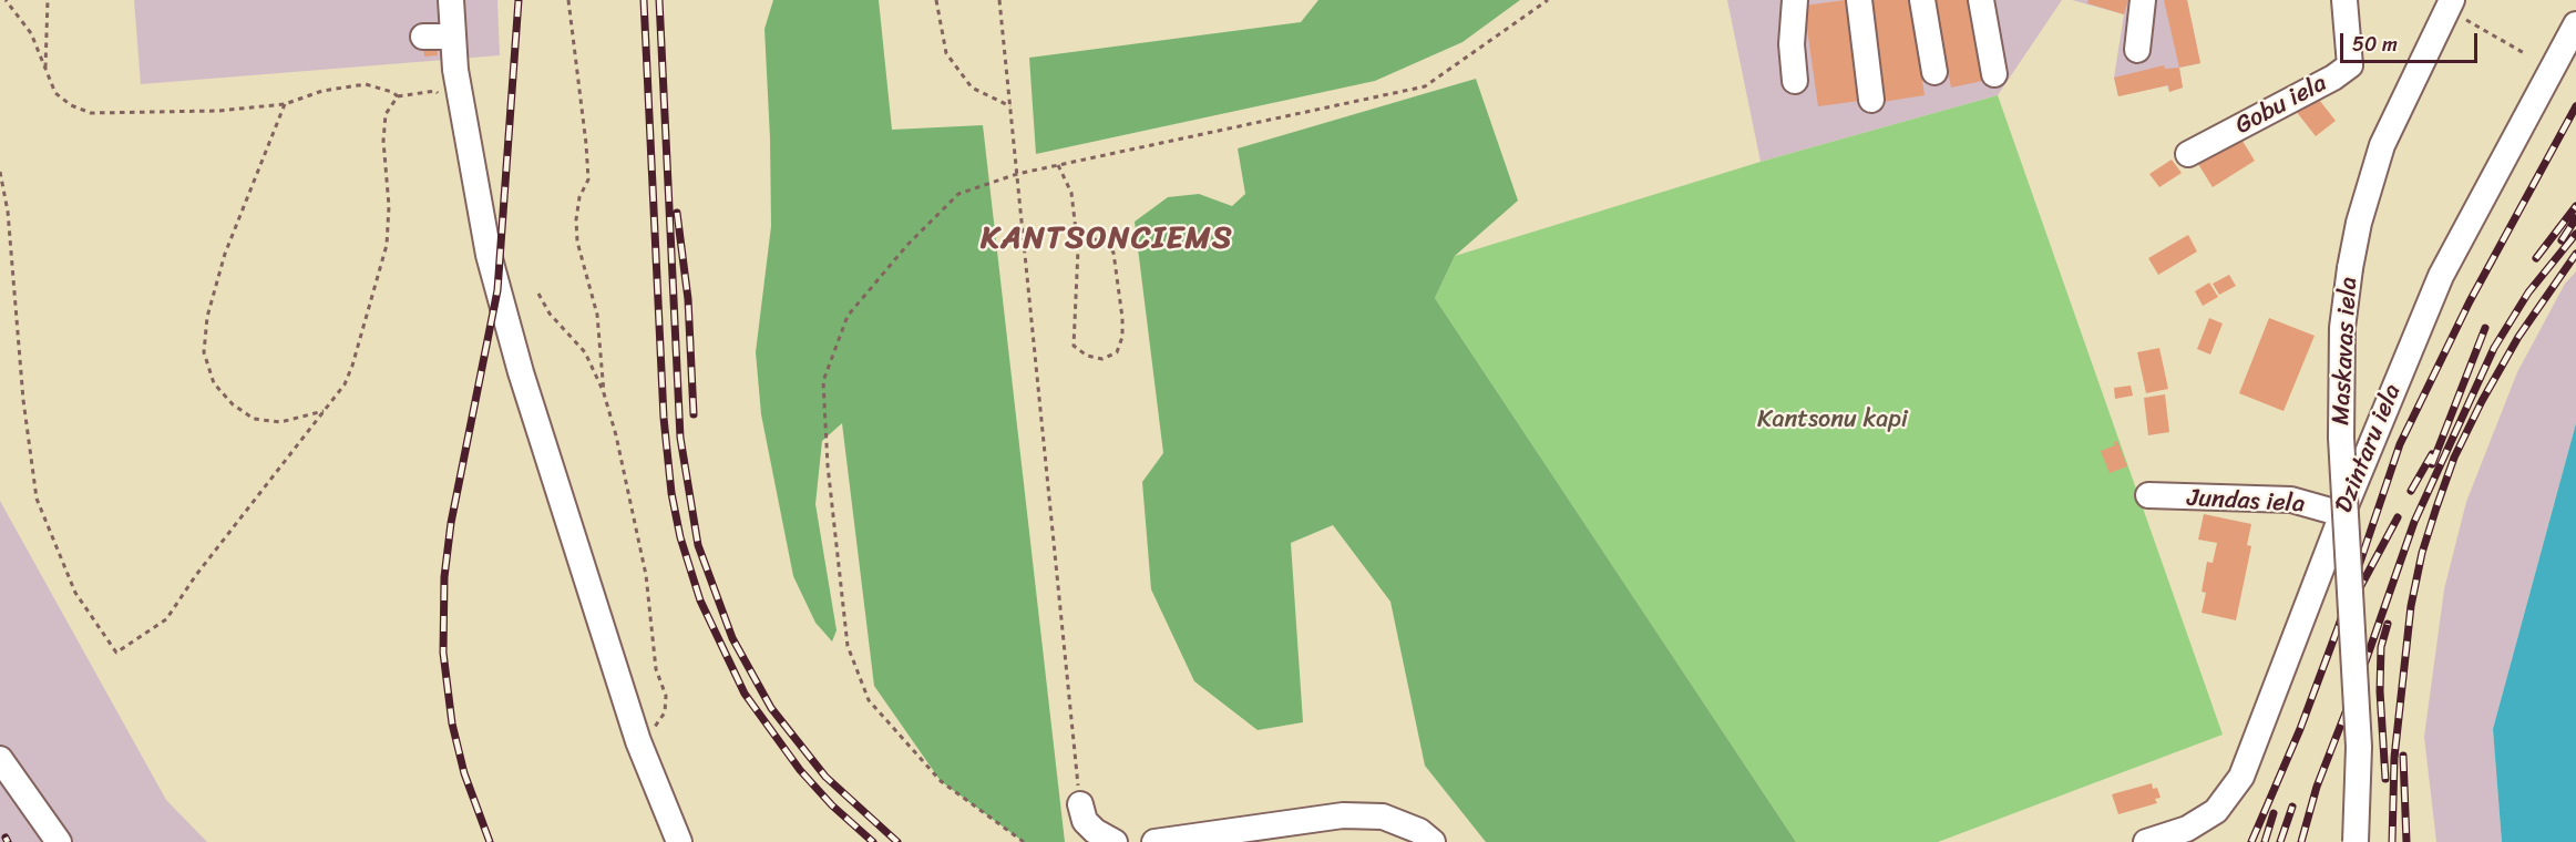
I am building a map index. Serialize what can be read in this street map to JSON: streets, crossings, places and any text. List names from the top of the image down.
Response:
{
  "streets": {
    "street": [
      "Gobu iela",
      "Maskavas iela",
      "Dzintaru iela",
      "Jundas iela"
    ]
  },
  "crossings": [
    ["Dzintaru iela", "Jundas iela"]
  ],
  "districts": ["KANTSONCIEMS"],
  "parks": ["Kantsonu kapi"],
  "scale_bar": "50 m"
}
